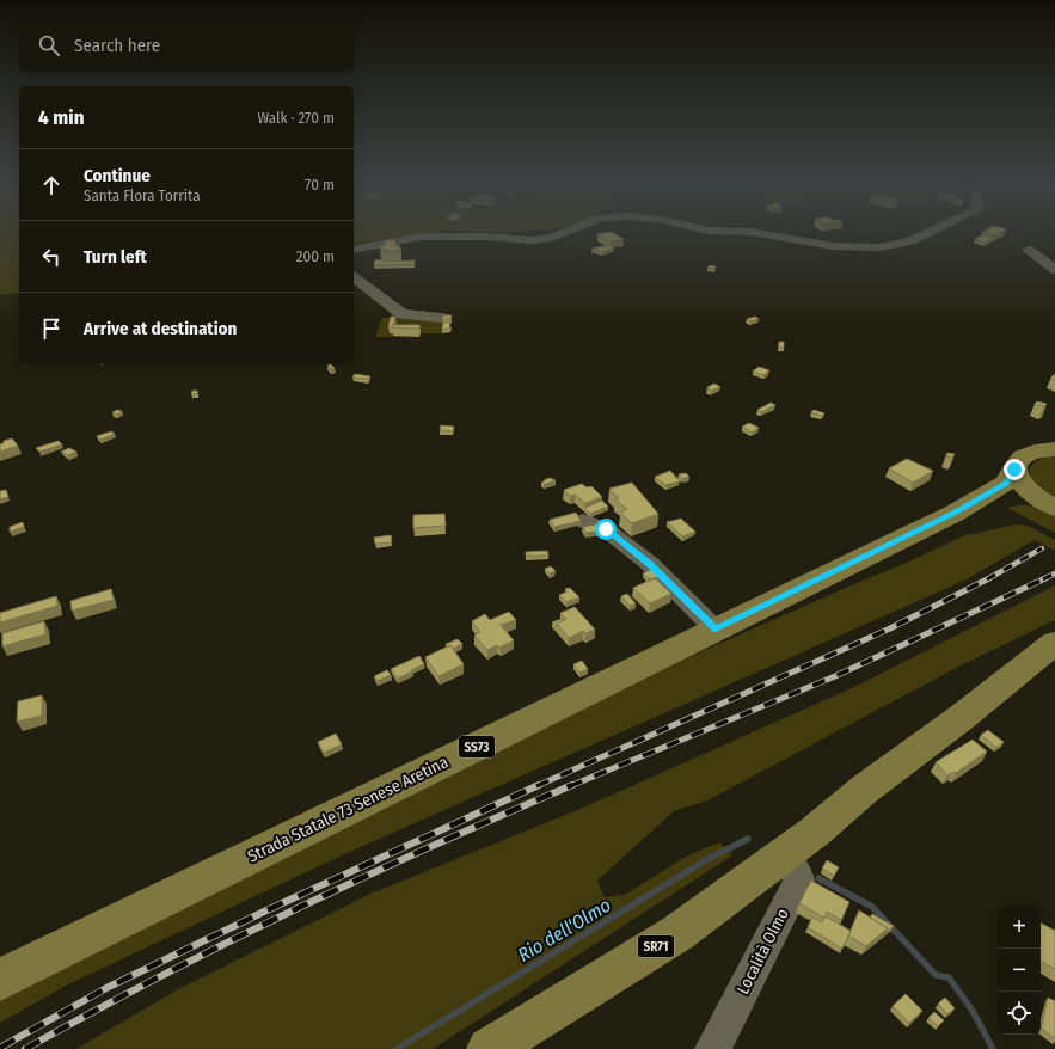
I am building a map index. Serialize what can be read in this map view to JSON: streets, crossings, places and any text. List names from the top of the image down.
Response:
{
  "streets": {
    "main road": ["SS73", "Strada Statale 73 Senese Aretina", "SR71"],
    "street": ["Località Olmo"]
  },
  "crossings": [
    ["SR71", "Località Olmo"]
  ],
  "water": ["Rio dell'Olmo"],
  "page": {
    "search": "Search here",
    "heading": ["4 min", "Walk · 270 m"],
    "list": [
      ["Continue", "Santa Flora Torrita", "70 m"],
      ["Turn left", "200 m"],
      "Arrive at destination"
    ],
    "map_buttons": ["+", "−"]
  }
}
